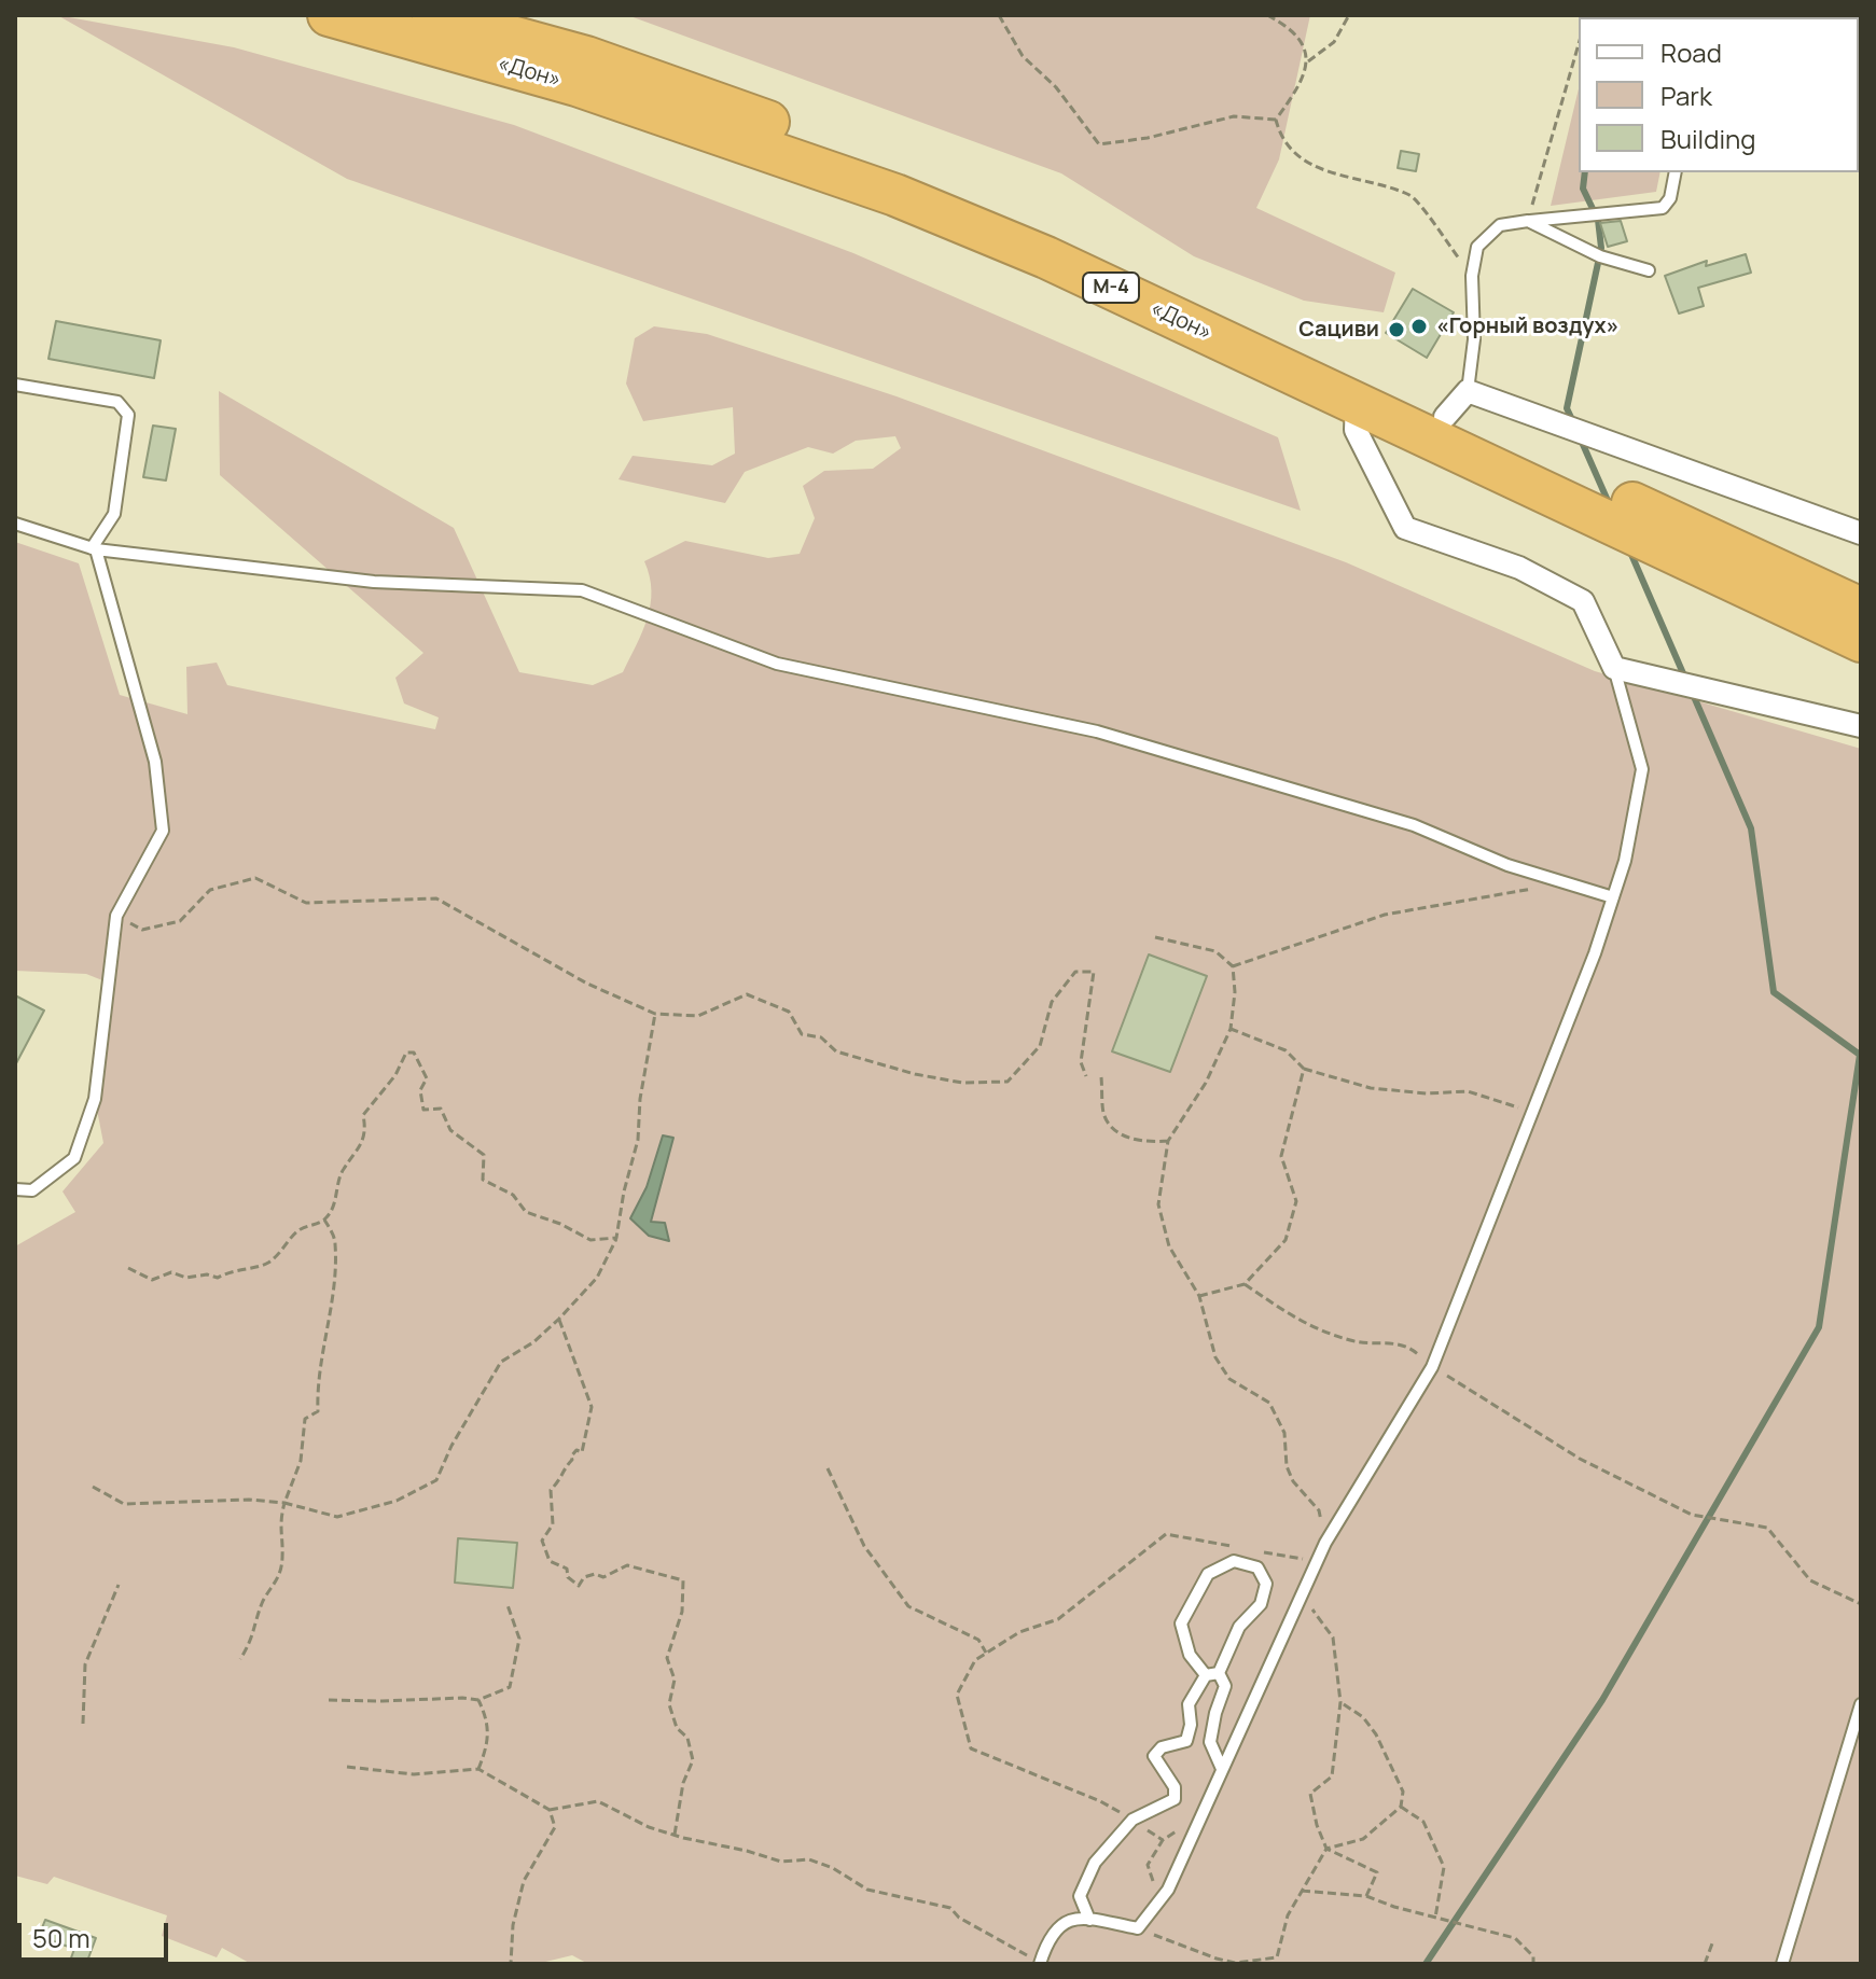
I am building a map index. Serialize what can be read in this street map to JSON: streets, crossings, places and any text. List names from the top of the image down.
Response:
{
  "streets": {
    "highway": ["«Дон»", "М-4"]
  },
  "places": ["«Горный воздух»", "Сациви"],
  "legend": ["Road", "Park", "Building"],
  "scale_bar": "50 m"
}
